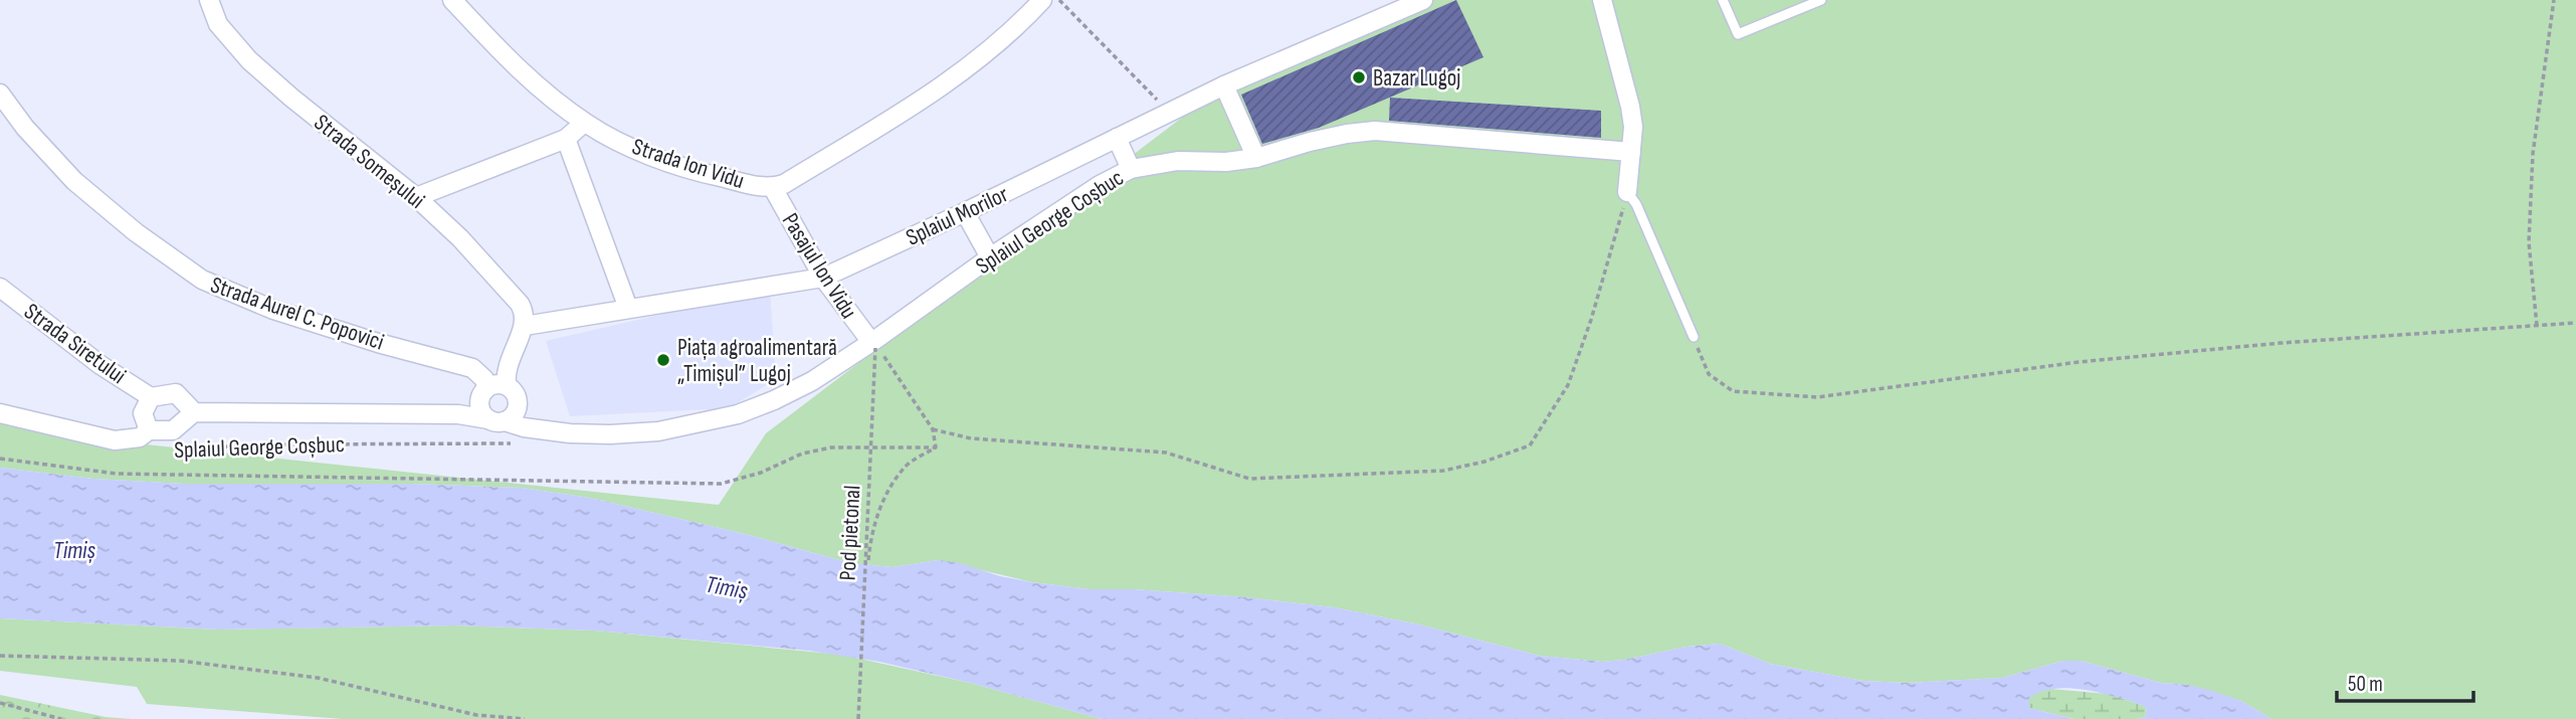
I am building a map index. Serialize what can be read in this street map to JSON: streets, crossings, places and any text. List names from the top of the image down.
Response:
{
  "streets": {
    "street": [
      "Strada Someșului",
      "Strada Ion Vidu",
      "Splaiul Morilor",
      "Splaiul George Coșbuc",
      "Pasajul Ion Vidu",
      "Strada Aurel C. Popovici",
      "Strada Siretului"
    ],
    "path": ["Pod pietonal"]
  },
  "crossings": [
    ["Strada Someșului", "Splaiul Morilor"],
    ["Strada Ion Vidu", "Pasajul Ion Vidu"],
    ["Splaiul Morilor", "Pasajul Ion Vidu"],
    ["Splaiul George Coșbuc", "Pasajul Ion Vidu"],
    ["Splaiul George Coșbuc", "Strada Aurel C. Popovici"],
    ["Splaiul George Coșbuc", "Strada Siretului"],
    ["Splaiul George Coșbuc", "Pod pietonal"],
    ["Pasajul Ion Vidu", "Pod pietonal"]
  ],
  "water": ["Timiș"],
  "places": ["Bazar Lugoj", "Piața agroalimentară „Timișul” Lugoj"],
  "scale_bar": "50 m"
}
